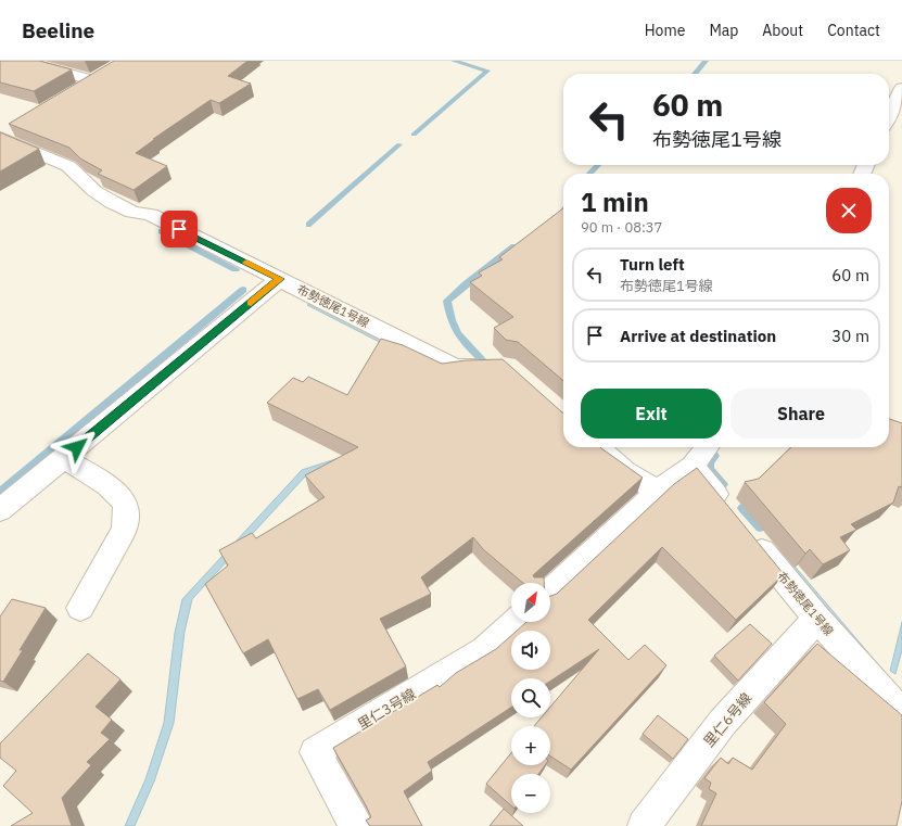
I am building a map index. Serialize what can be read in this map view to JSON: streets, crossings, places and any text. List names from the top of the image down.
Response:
{
  "streets": {
    "street": ["布勢徳尾1号線", "里仁3号線", "里仁6号線"]
  },
  "crossings": [
    ["布勢徳尾1号線", "里仁6号線"]
  ],
  "north": "top right",
  "page": {
    "header": "Beeline",
    "nav": [
      "Home",
      "Map",
      "About",
      "Contact"
    ],
    "turn": ["60 m", "布勢徳尾1号線"],
    "heading": ["1 min", "90 m · 08:37"],
    "list": [
      {
        "name": "Turn left",
        "note": "布勢徳尾1号線",
        "value": "60 m"
      },
      {
        "name": "Arrive at destination",
        "value": "30 m"
      }
    ],
    "buttons": ["Exit", "Share"],
    "map_buttons": ["+", "−"]
  }
}
